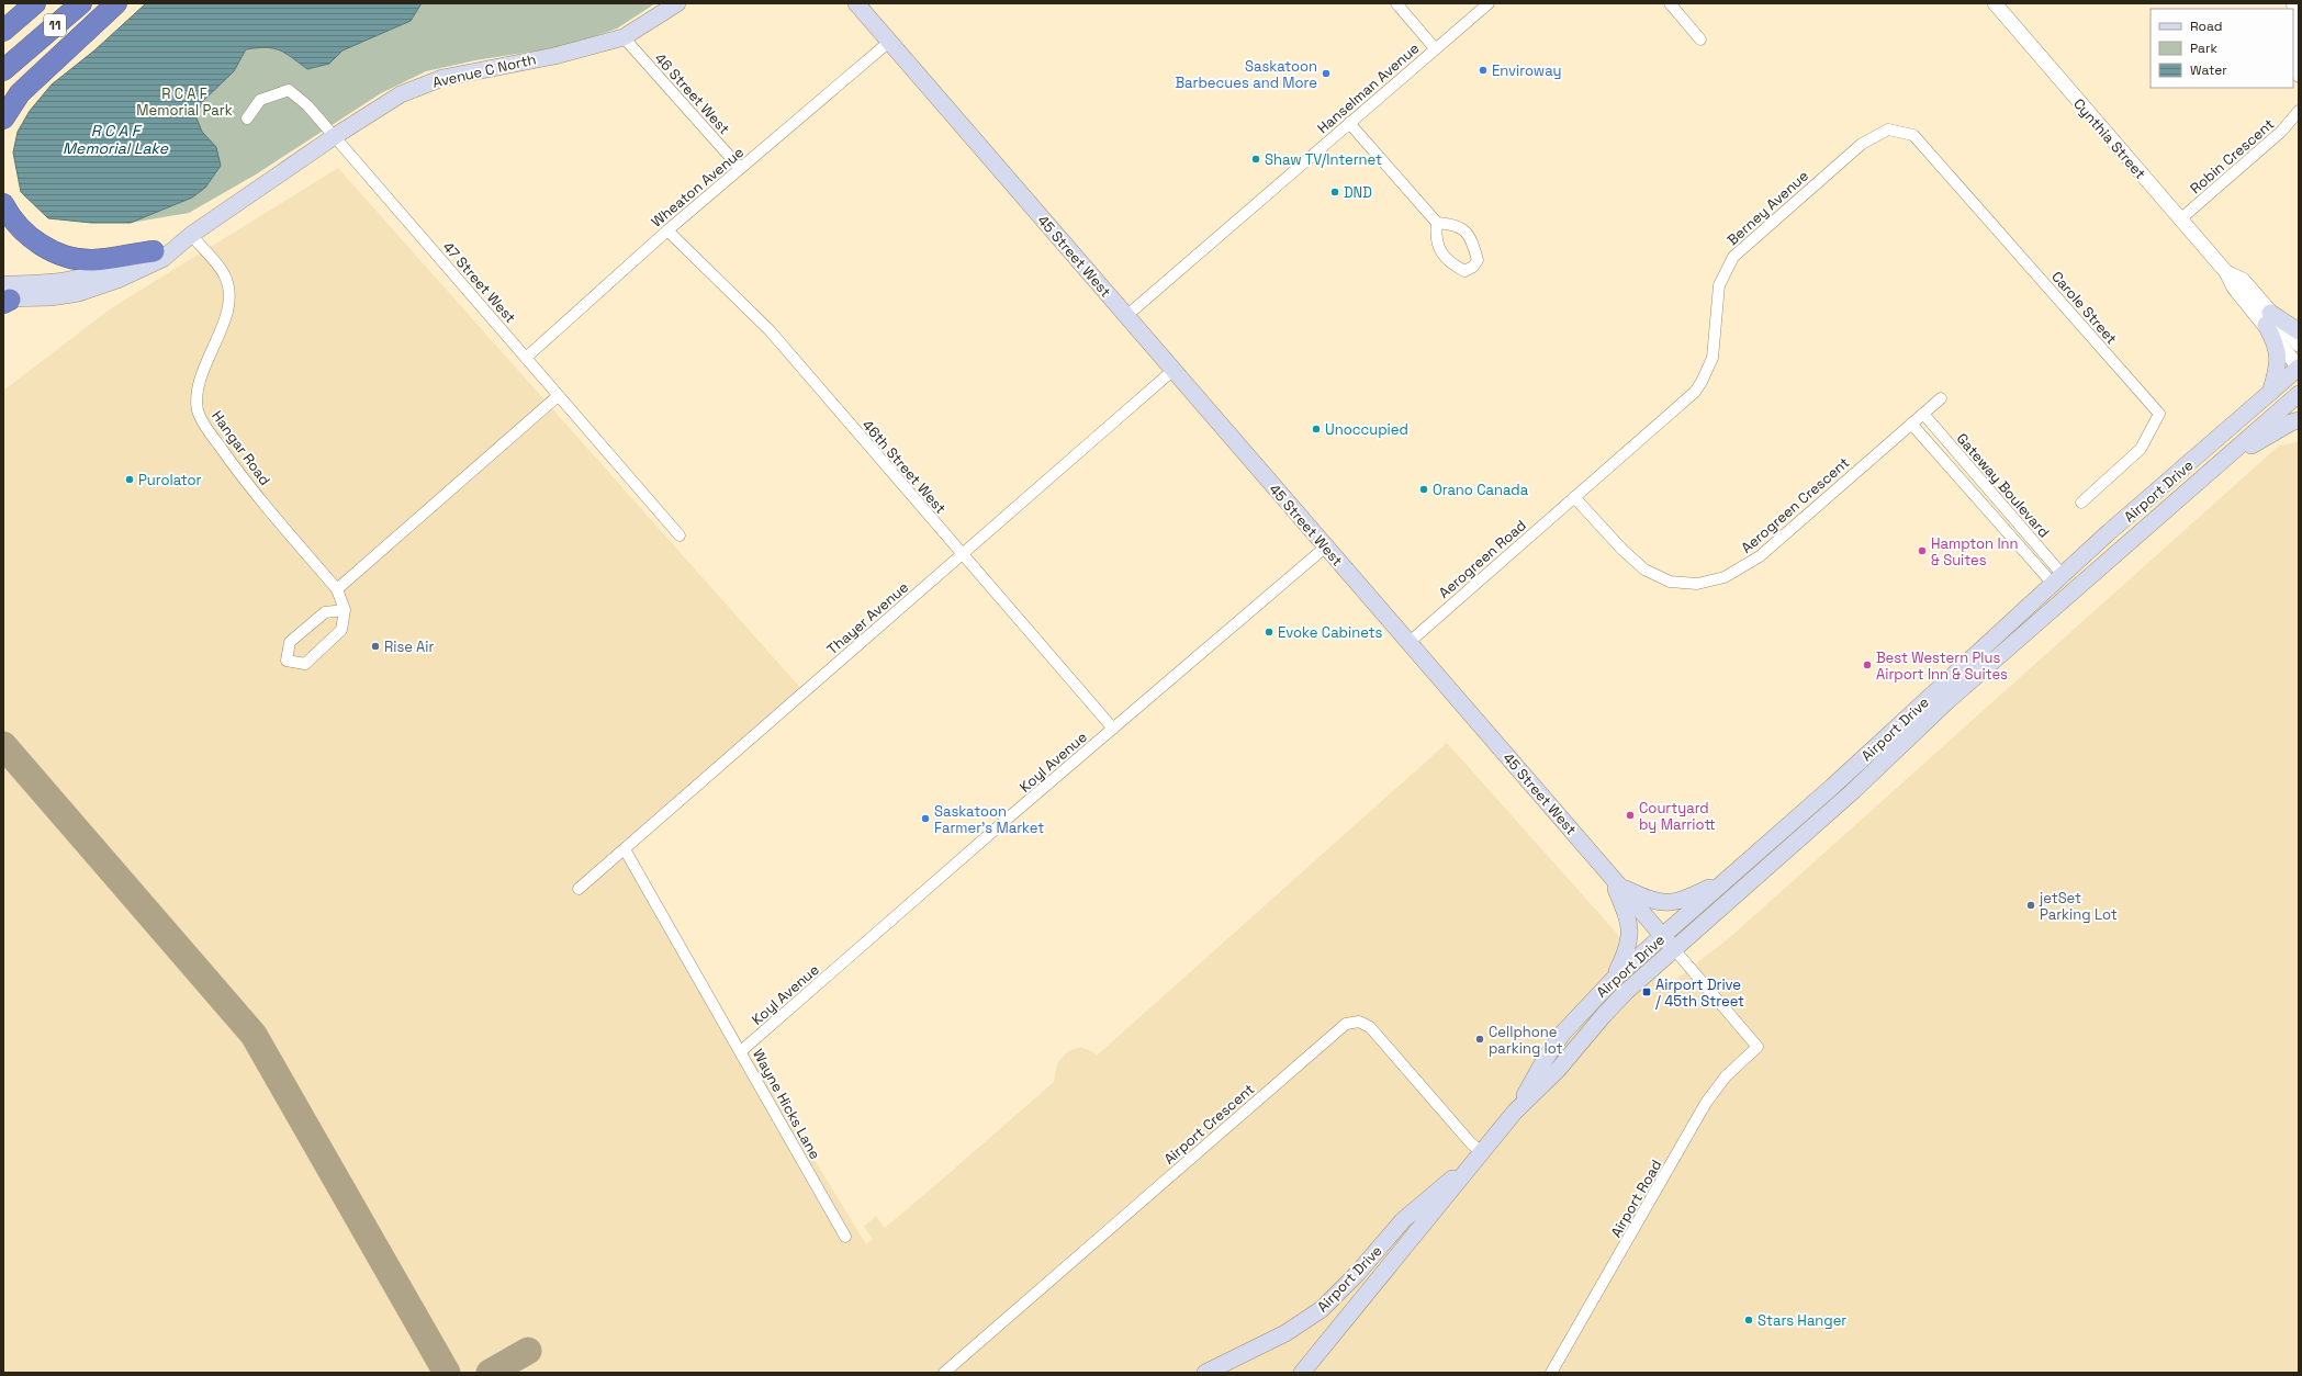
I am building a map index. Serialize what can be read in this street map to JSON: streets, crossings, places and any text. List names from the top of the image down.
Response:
{
  "streets": {
    "highway": ["11"],
    "main road": ["Avenue C North", "45 Street West", "Airport Drive"],
    "street": [
      "Hanselman Avenue",
      "46 Street West",
      "Cynthia Street",
      "Robin Crescent",
      "Wheaton Avenue",
      "Berney Avenue",
      "47 Street West",
      "Carole Street",
      "Hangar Road",
      "46th Street West",
      "Gateway Boulevard",
      "Aerogreen Crescent",
      "Aerogreen Road",
      "Thayer Avenue",
      "Koyl Avenue",
      "Wayne Hicks Lane",
      "Airport Crescent",
      "Airport Road"
    ]
  },
  "crossings": [
    ["Avenue C North", "46 Street West"],
    ["Avenue C North", "47 Street West"],
    ["Avenue C North", "Hangar Road"],
    ["Hanselman Avenue", "45 Street West"],
    ["46 Street West", "Wheaton Avenue"],
    ["Cynthia Street", "Robin Crescent"],
    ["Cynthia Street", "Airport Drive"],
    ["Wheaton Avenue", "45 Street West"],
    ["Wheaton Avenue", "47 Street West"],
    ["Wheaton Avenue", "46th Street West"],
    ["Berney Avenue", "Carole Street"],
    ["Berney Avenue", "Aerogreen Crescent"],
    ["Berney Avenue", "Aerogreen Road"],
    ["45 Street West", "Airport Drive"],
    ["45 Street West", "Aerogreen Road"],
    ["45 Street West", "Thayer Avenue"],
    ["45 Street West", "Koyl Avenue"],
    ["45 Street West", "Airport Road"],
    ["46th Street West", "Thayer Avenue"],
    ["46th Street West", "Koyl Avenue"],
    ["Gateway Boulevard", "Airport Drive"],
    ["Gateway Boulevard", "Aerogreen Crescent"],
    ["Airport Drive", "Airport Crescent"],
    ["Aerogreen Crescent", "Aerogreen Road"],
    ["Thayer Avenue", "Wayne Hicks Lane"],
    ["Koyl Avenue", "Wayne Hicks Lane"]
  ],
  "water": ["R C A F Memorial Lake"],
  "parks": ["R C A F Memorial Park"],
  "places": {
    "other": [
      "Enviroway",
      "Saskatoon Barbecues and More",
      "Shaw TV/Internet",
      "DND",
      "Unoccupied",
      "Purolator",
      "Orano Canada",
      "Hampton Inn & Suites",
      "Evoke Cabinets",
      "Rise Air",
      "Best Western Plus Airport Inn & Suites",
      "Courtyard by Marriott",
      "Saskatoon Farmer's Market",
      "jetSet Parking Lot",
      "Cellphone parking lot",
      "Stars Hanger"
    ],
    "transit": ["Airport Drive / 45th Street"]
  },
  "legend": ["Road", "Park", "Water"]
}
